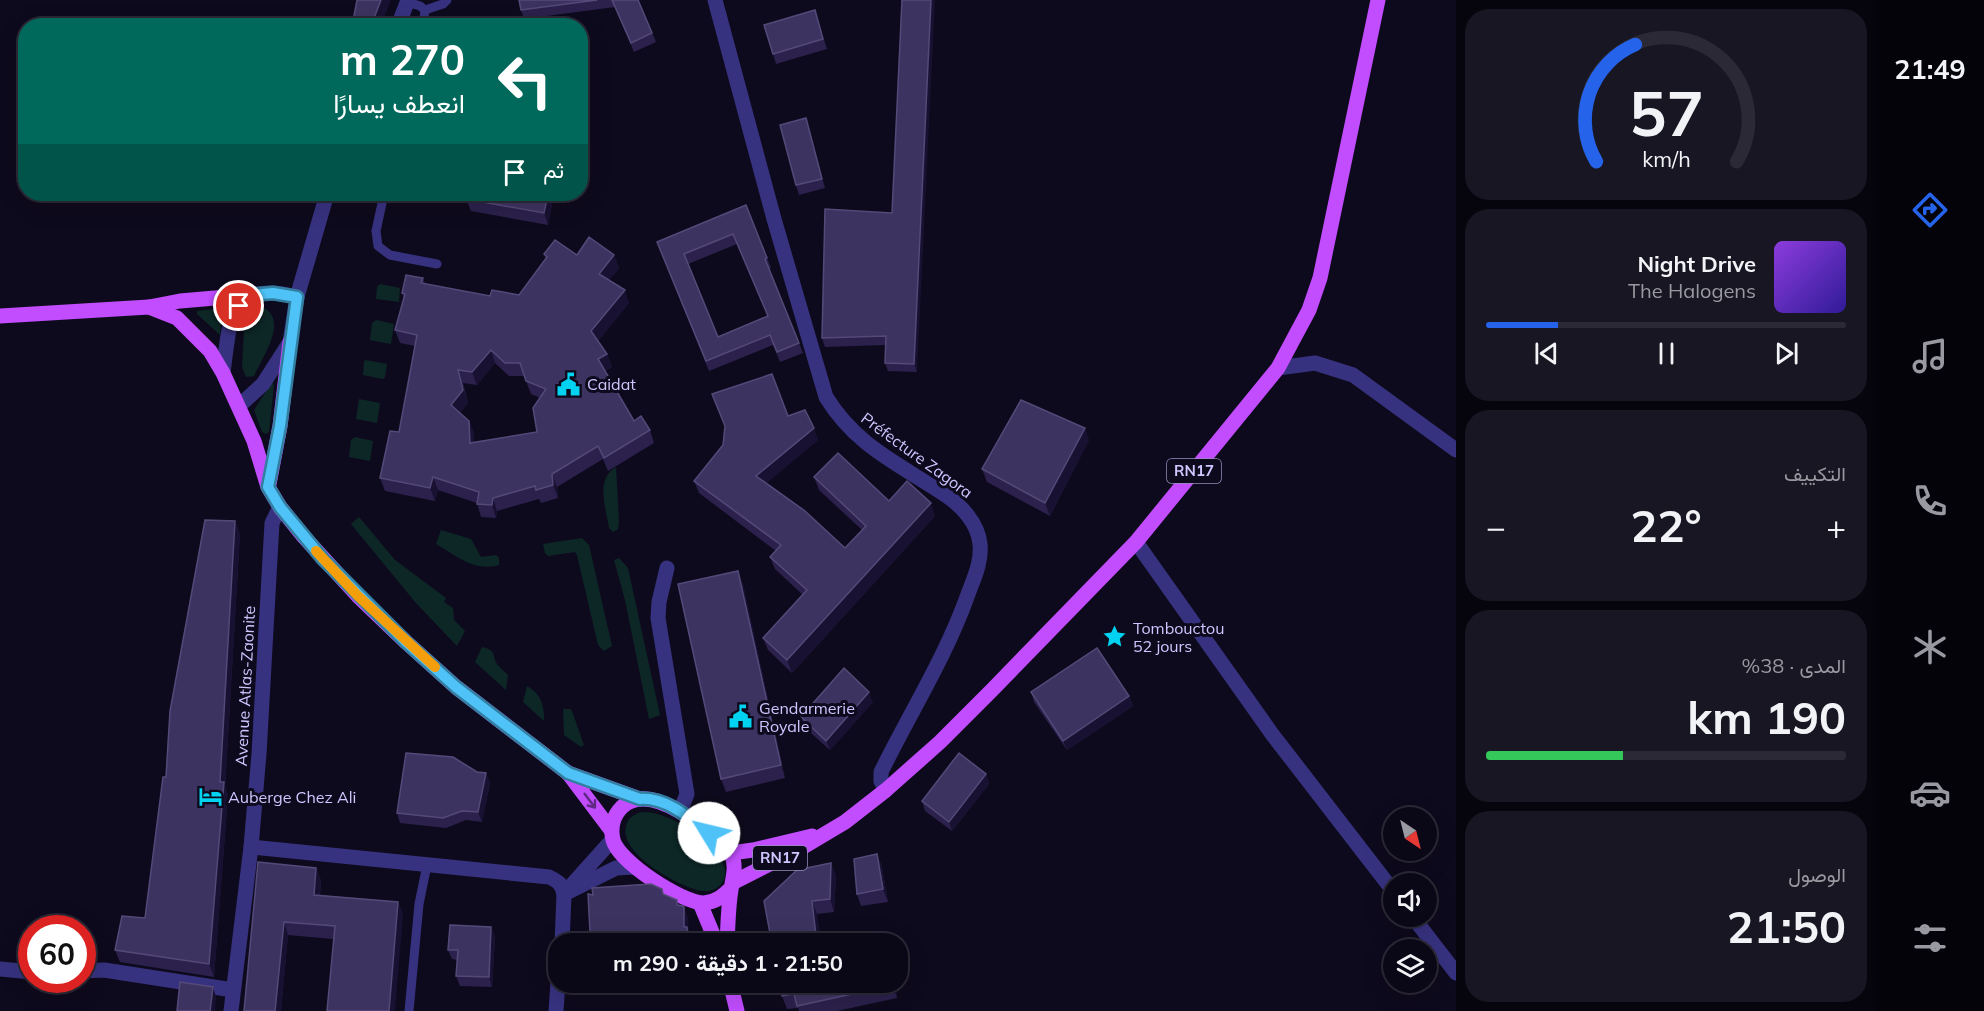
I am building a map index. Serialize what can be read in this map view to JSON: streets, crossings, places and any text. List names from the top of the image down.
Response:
{
  "streets": {
    "main road": ["RN17"],
    "street": ["Préfecture Zagora", "Avenue Atlas-Zaonite"]
  },
  "crossings": [
    ["Préfecture Zagora", "RN17"],
    ["RN17", "Avenue Atlas-Zaonite"]
  ],
  "places": {
    "public building": ["Caidat", "Gendarmerie Royale"],
    "place": ["Tombouctou 52 jours"],
    "hotel": ["Auberge Chez Ali"]
  },
  "north": "bottom right",
  "page": {
    "tabs": "21:49",
    "turn": ["270 m", "انعطف يسارًا"],
    "then": "ثم",
    "song": ["Night Drive", "The Halogens"],
    "tile": [
      "التكييف",
      ["المدى · 38%", "190 km"],
      ["الوصول", "21:50"]
    ],
    "heat": ["−", "22°", "+"],
    "limit": "60",
    "trip": "21:50 · 1 دقيقة · 290 m",
    "gauge": ["57", "km/h"]
  }
}
